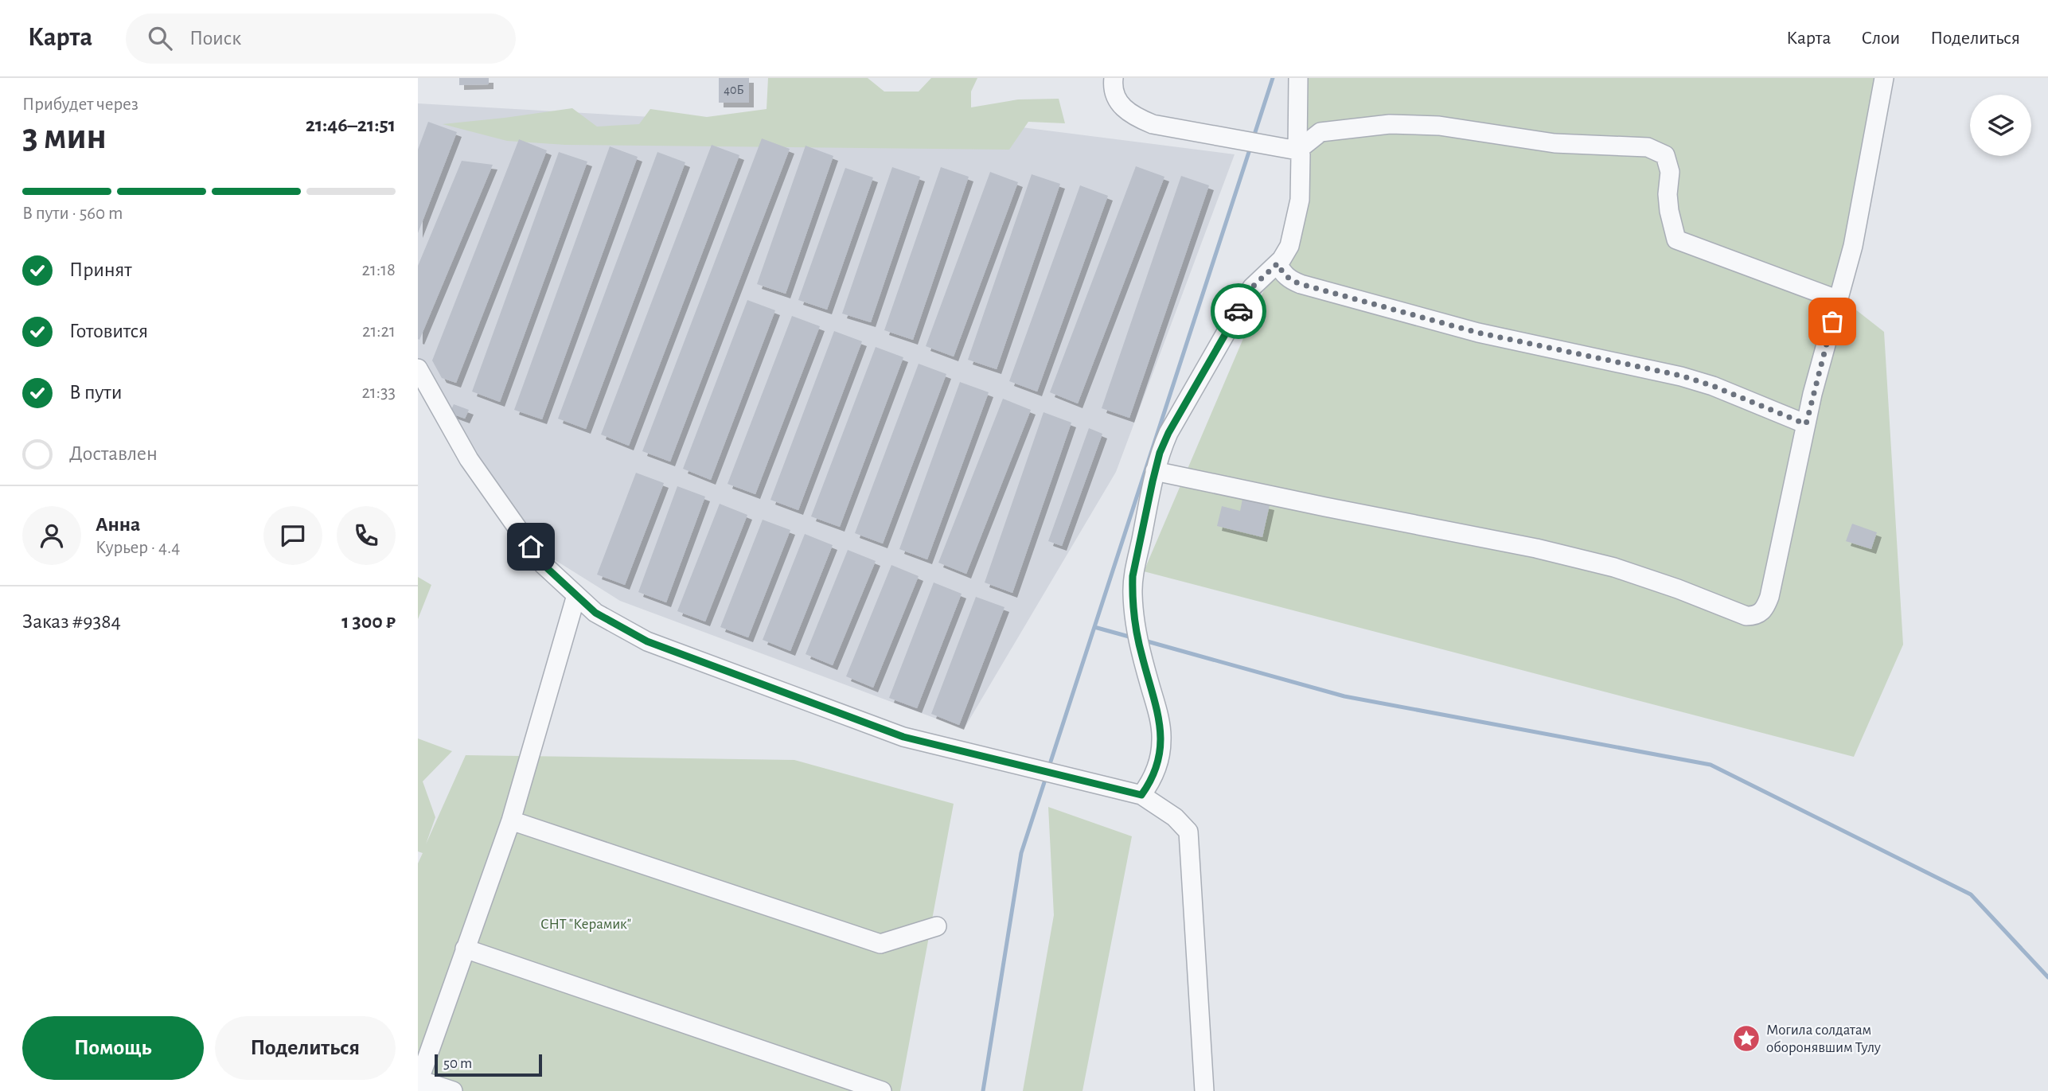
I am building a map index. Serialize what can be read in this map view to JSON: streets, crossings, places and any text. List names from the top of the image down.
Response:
{
  "parks": ["СНТ \"Керамик\""],
  "places": {
    "place": ["Могила солдатам оборонявшим Тулу"]
  },
  "house_numbers": ["40Б"],
  "scale_bar": "50 m",
  "page": {
    "header": "Карта",
    "search": "Поиск",
    "nav": ["Карта", "Слои", "Поделиться"],
    "heading": ["3 мин", "Прибудет через", "21:46–21:51"],
    "panel": [
      "Анна",
      "Курьер · 4.4",
      "Заказ #9384",
      "1 300 ₽"
    ],
    "bar": "В пути · 560 m",
    "list": [
      ["Принят", "21:18"],
      ["Готовится", "21:21"],
      ["В пути", "21:33"],
      "Доставлен"
    ],
    "buttons": ["Помощь", "Поделиться"],
    "scale": "50 m"
  }
}
